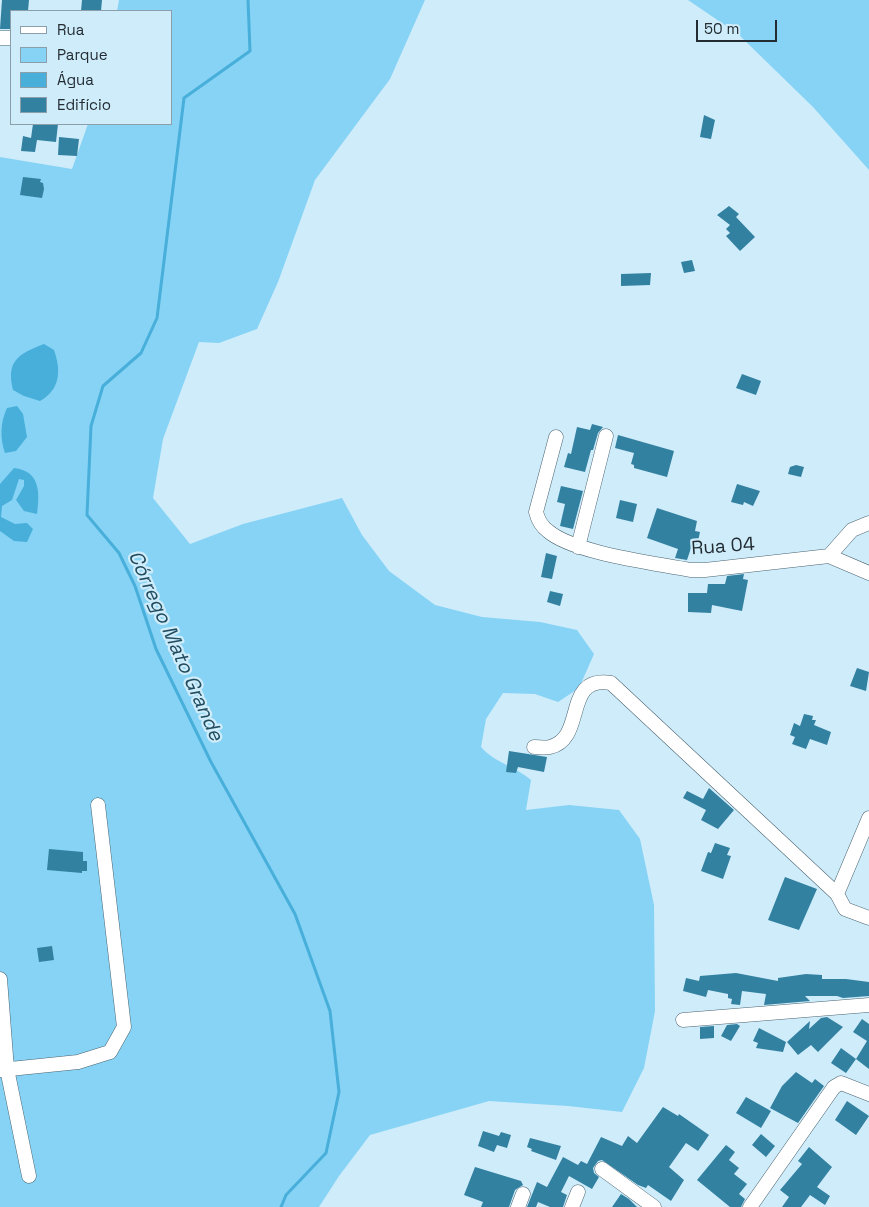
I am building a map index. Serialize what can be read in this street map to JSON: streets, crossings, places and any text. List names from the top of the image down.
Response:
{
  "streets": {
    "street": ["Rua 04"]
  },
  "water": ["Córrego Mato Grande"],
  "legend": [
    "Rua",
    "Parque",
    "Água",
    "Edifício"
  ],
  "scale_bar": "50 m"
}
